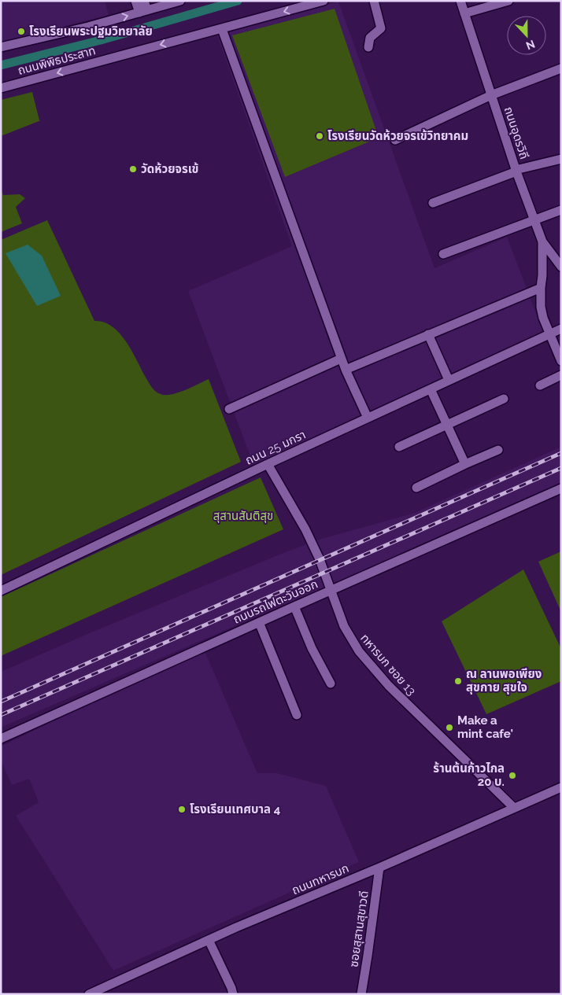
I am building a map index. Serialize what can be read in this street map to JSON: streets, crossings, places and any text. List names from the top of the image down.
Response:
{
  "streets": {
    "street": [
      "ถนนพิพิธประสาท",
      "ถนนอุดรวิถี",
      "ถนน 25 มกรา",
      "ถนนรถไฟตะวันออก",
      "ทหารบก ซอย 13",
      "ถนนทหารบก",
      "ซอยสุสานสุขาวดี"
    ]
  },
  "crossings": [
    ["ถนน 25 มกรา", "ทหารบก ซอย 13"],
    ["ถนนรถไฟตะวันออก", "ทหารบก ซอย 13"],
    ["ทหารบก ซอย 13", "ถนนทหารบก"],
    ["ถนนทหารบก", "ซอยสุสานสุขาวดี"]
  ],
  "parks": ["สุสานสันติสุข"],
  "places": [
    "โรงเรียนพระปฐมวิทยาลัย",
    "โรงเรียนวัดห้วยจรเข้วิทยาคม",
    "วัดห้วยจรเข้",
    "ณ ลานพอเพียง สุขกาย สุขใจ",
    "Make a mint cafe'",
    "ร้านต้นก้าวไกล 20 บ.",
    "โรงเรียนเทศบาล 4"
  ],
  "north": "bottom"
}
